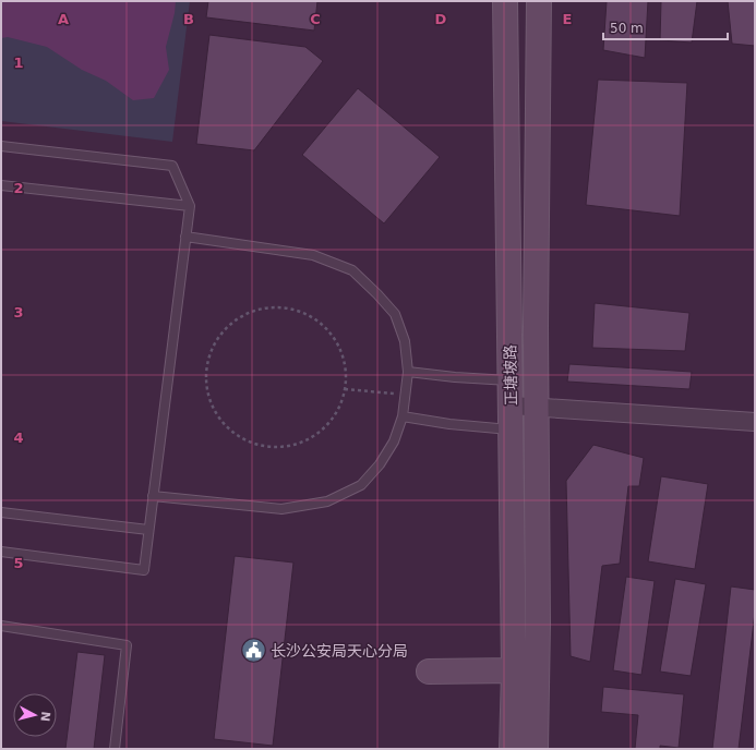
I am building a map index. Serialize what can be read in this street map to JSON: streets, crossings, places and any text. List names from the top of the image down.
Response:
{
  "streets": {
    "street": ["正塘坡路"]
  },
  "places": {
    "public building": ["长沙公安局天心分局"]
  },
  "scale_bar": "50 m",
  "north": "right",
  "grid": {
    "columns": [
      "A",
      "B",
      "C",
      "D",
      "E"
    ],
    "rows": [
      "1",
      "2",
      "3",
      "4",
      "5"
    ]
  }
}
